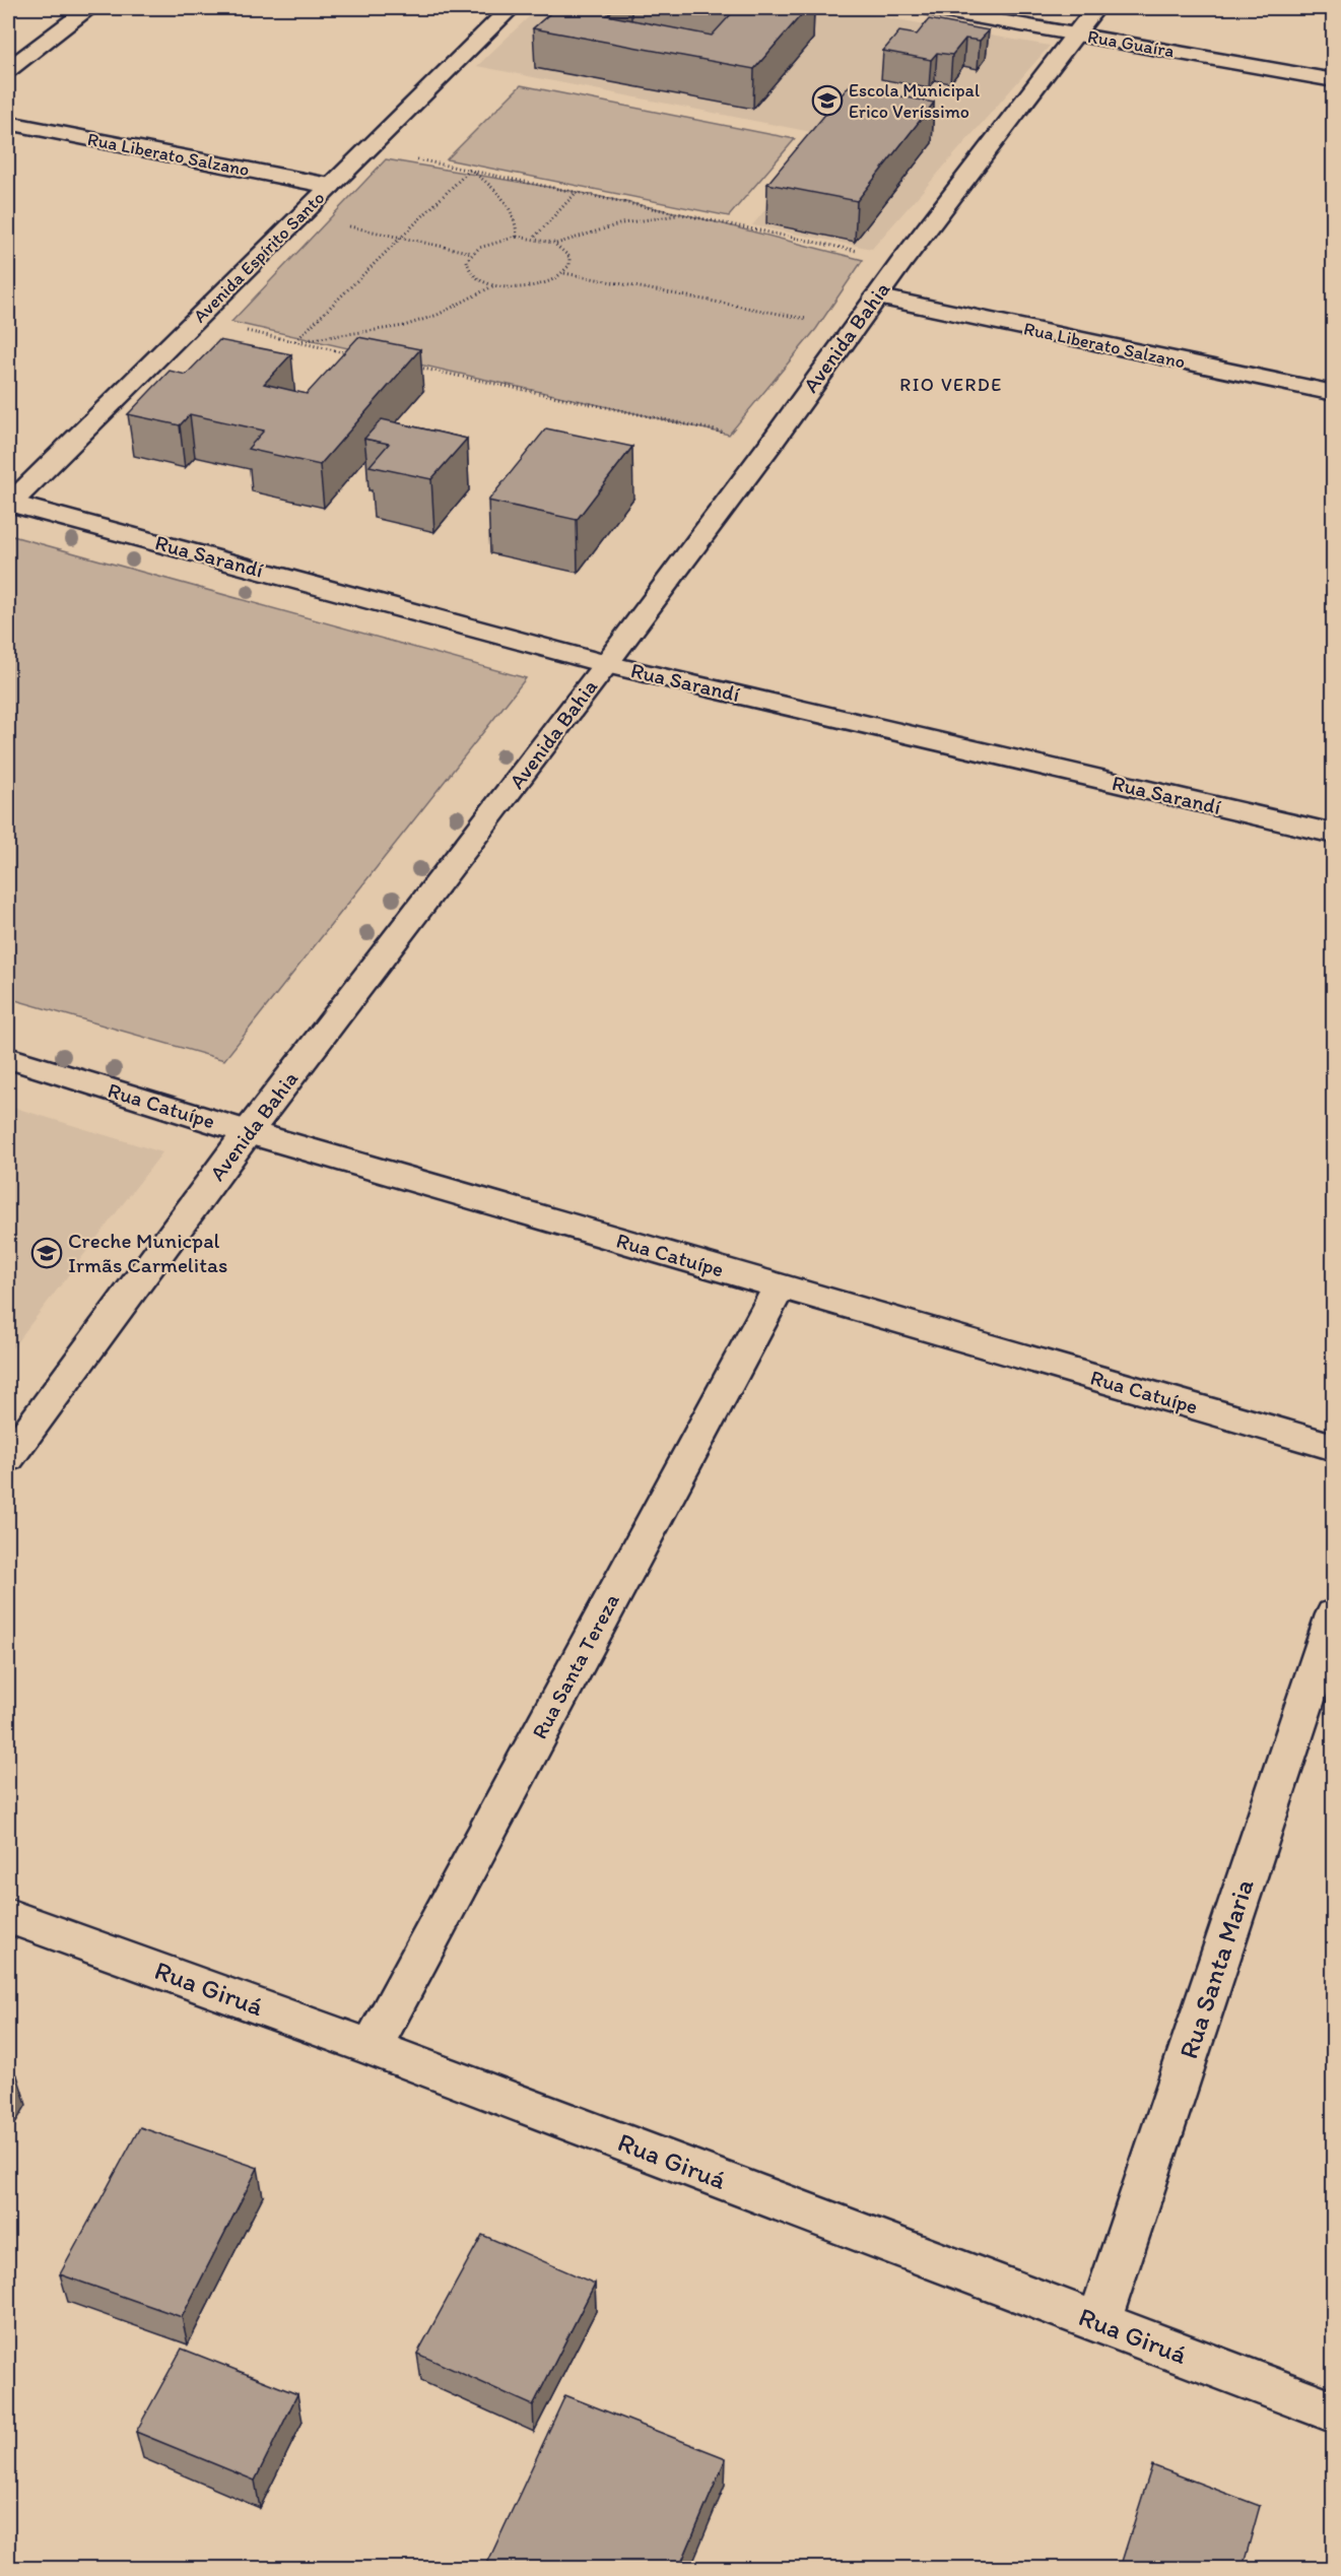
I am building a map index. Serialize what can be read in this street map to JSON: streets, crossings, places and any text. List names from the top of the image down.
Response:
{
  "streets": {
    "street": [
      "Rua Guaíra",
      "Rua Liberato Salzano",
      "Avenida Espírito Santo",
      "Avenida Bahia",
      "Rua Sarandí",
      "Rua Catuípe",
      "Rua Santa Tereza",
      "Rua Santa Maria",
      "Rua Giruá"
    ]
  },
  "crossings": [
    ["Rua Guaíra", "Avenida Bahia"],
    ["Rua Liberato Salzano", "Avenida Espírito Santo"],
    ["Rua Liberato Salzano", "Avenida Bahia"],
    ["Avenida Espírito Santo", "Rua Sarandí"],
    ["Avenida Bahia", "Rua Sarandí"],
    ["Avenida Bahia", "Rua Catuípe"],
    ["Rua Catuípe", "Rua Santa Tereza"],
    ["Rua Santa Tereza", "Rua Giruá"],
    ["Rua Santa Maria", "Rua Giruá"]
  ],
  "districts": ["RIO VERDE"],
  "places": {
    "school or university": ["Escola Municipal Erico Veríssimo", "Creche Municpal Irmãs Carmelitas"]
  }
}
